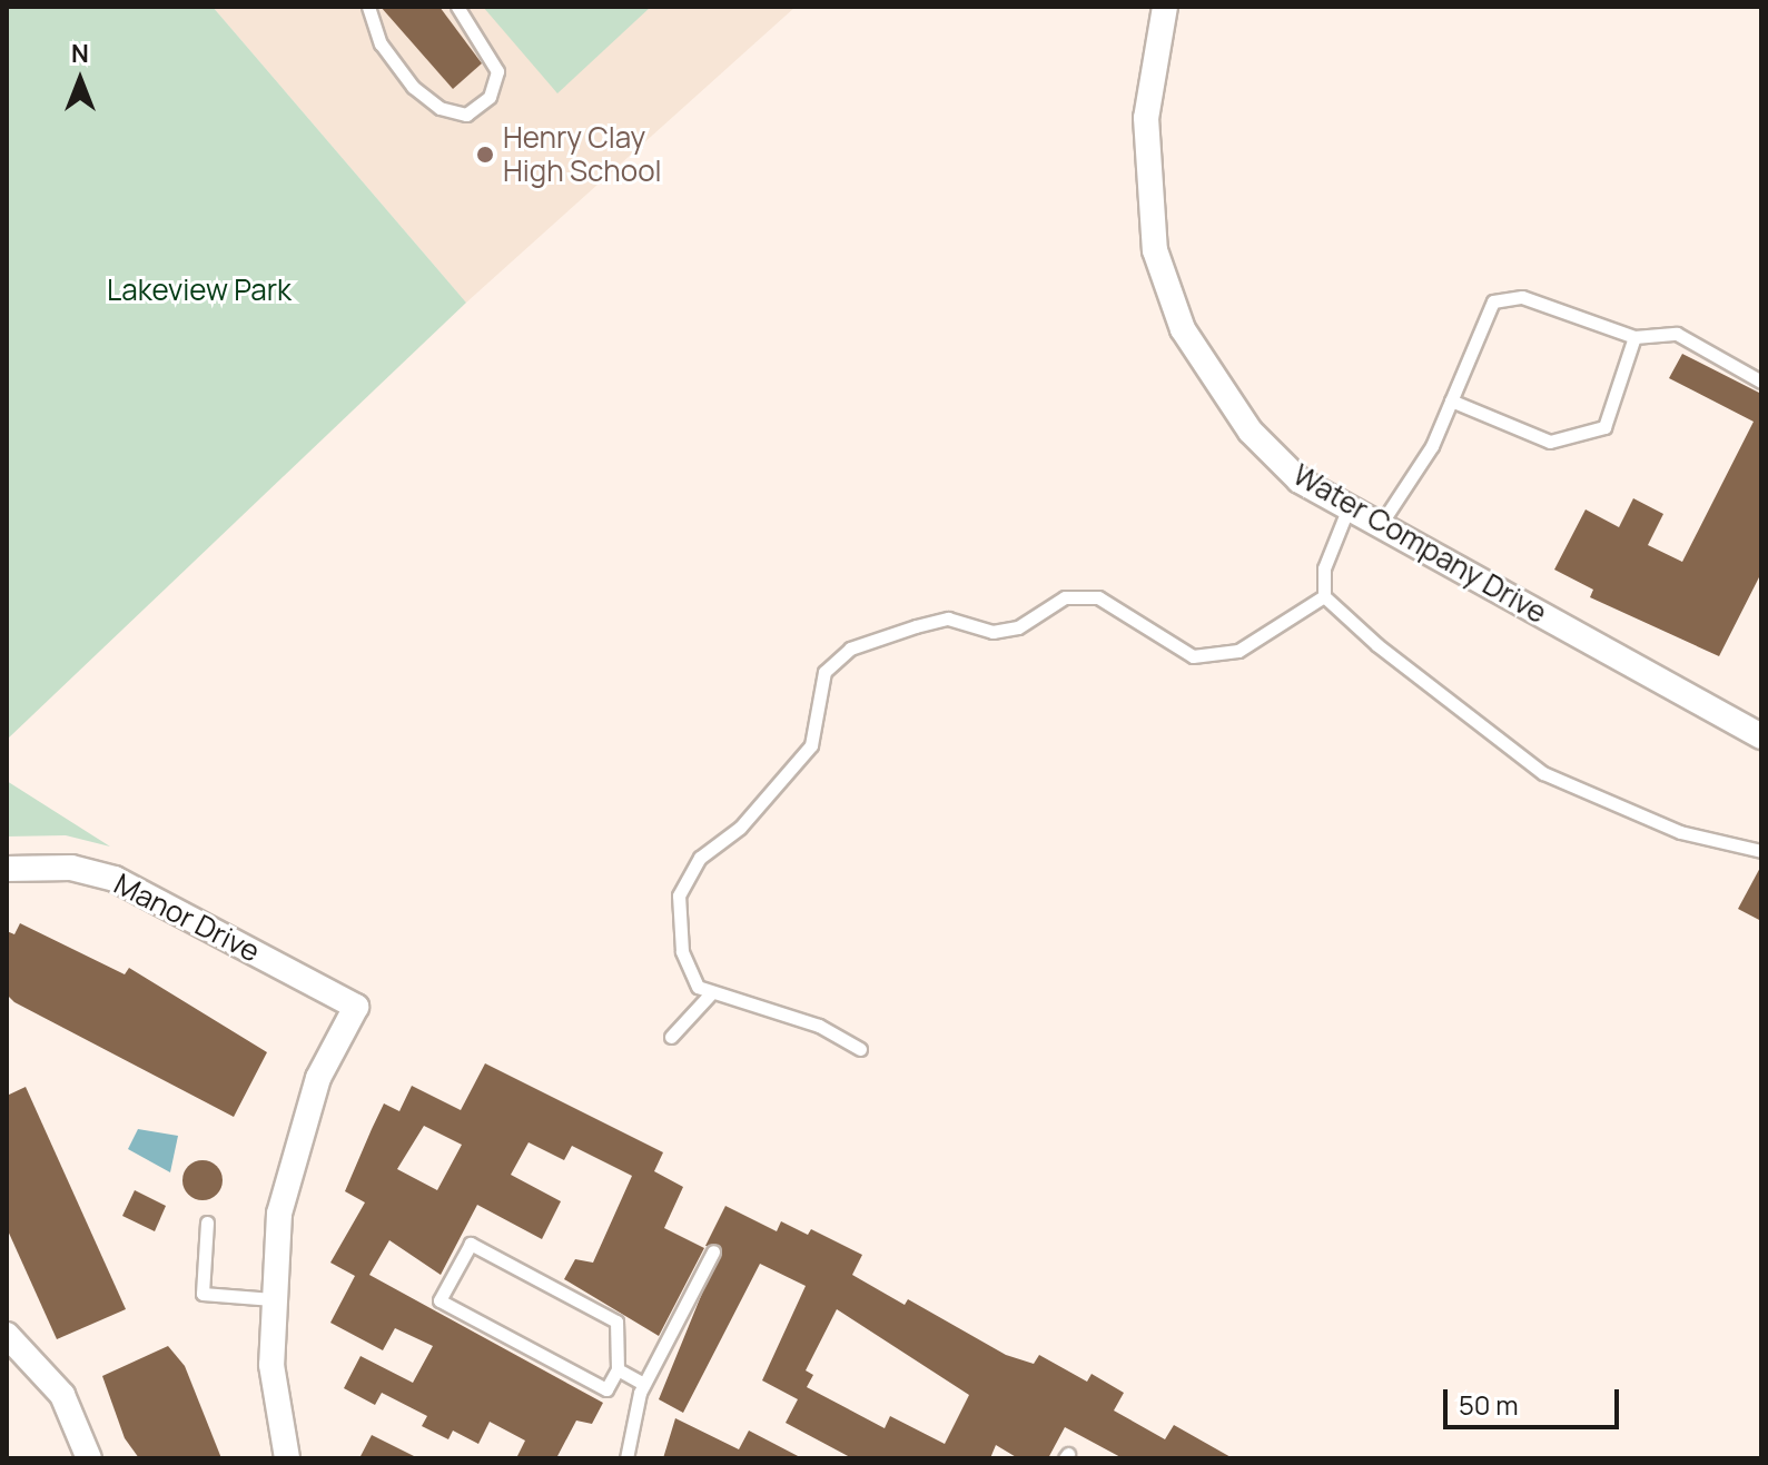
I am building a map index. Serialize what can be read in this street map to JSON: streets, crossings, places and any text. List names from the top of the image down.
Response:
{
  "streets": {
    "street": ["Water Company Drive", "Manor Drive"]
  },
  "parks": ["Lakeview Park"],
  "places": ["Henry Clay High School"],
  "scale_bar": "50 m",
  "north": "top"
}
